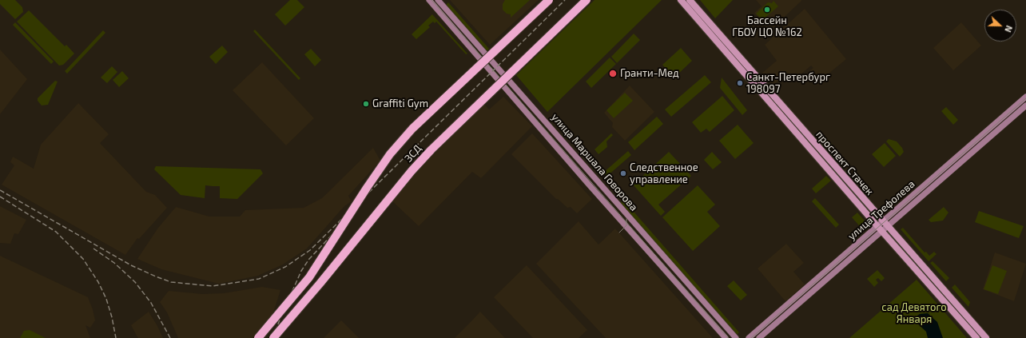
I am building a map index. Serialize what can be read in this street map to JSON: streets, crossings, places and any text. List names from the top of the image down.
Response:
{
  "streets": {
    "highway": ["ЗСД"],
    "main road": ["улица Маршала Говорова", "проспект Стачек", "улица Трефолева"]
  },
  "crossings": [
    ["проспект Стачек", "улица Трефолева"]
  ],
  "parks": ["сад Девятого Января"],
  "places": [
    "Бассейн ГБОУ ЦО №162",
    "Гранти-Мед",
    "Санкт-Петербург 198097",
    "Graffiti Gym",
    "Следственное управление"
  ],
  "north": "right"
}
